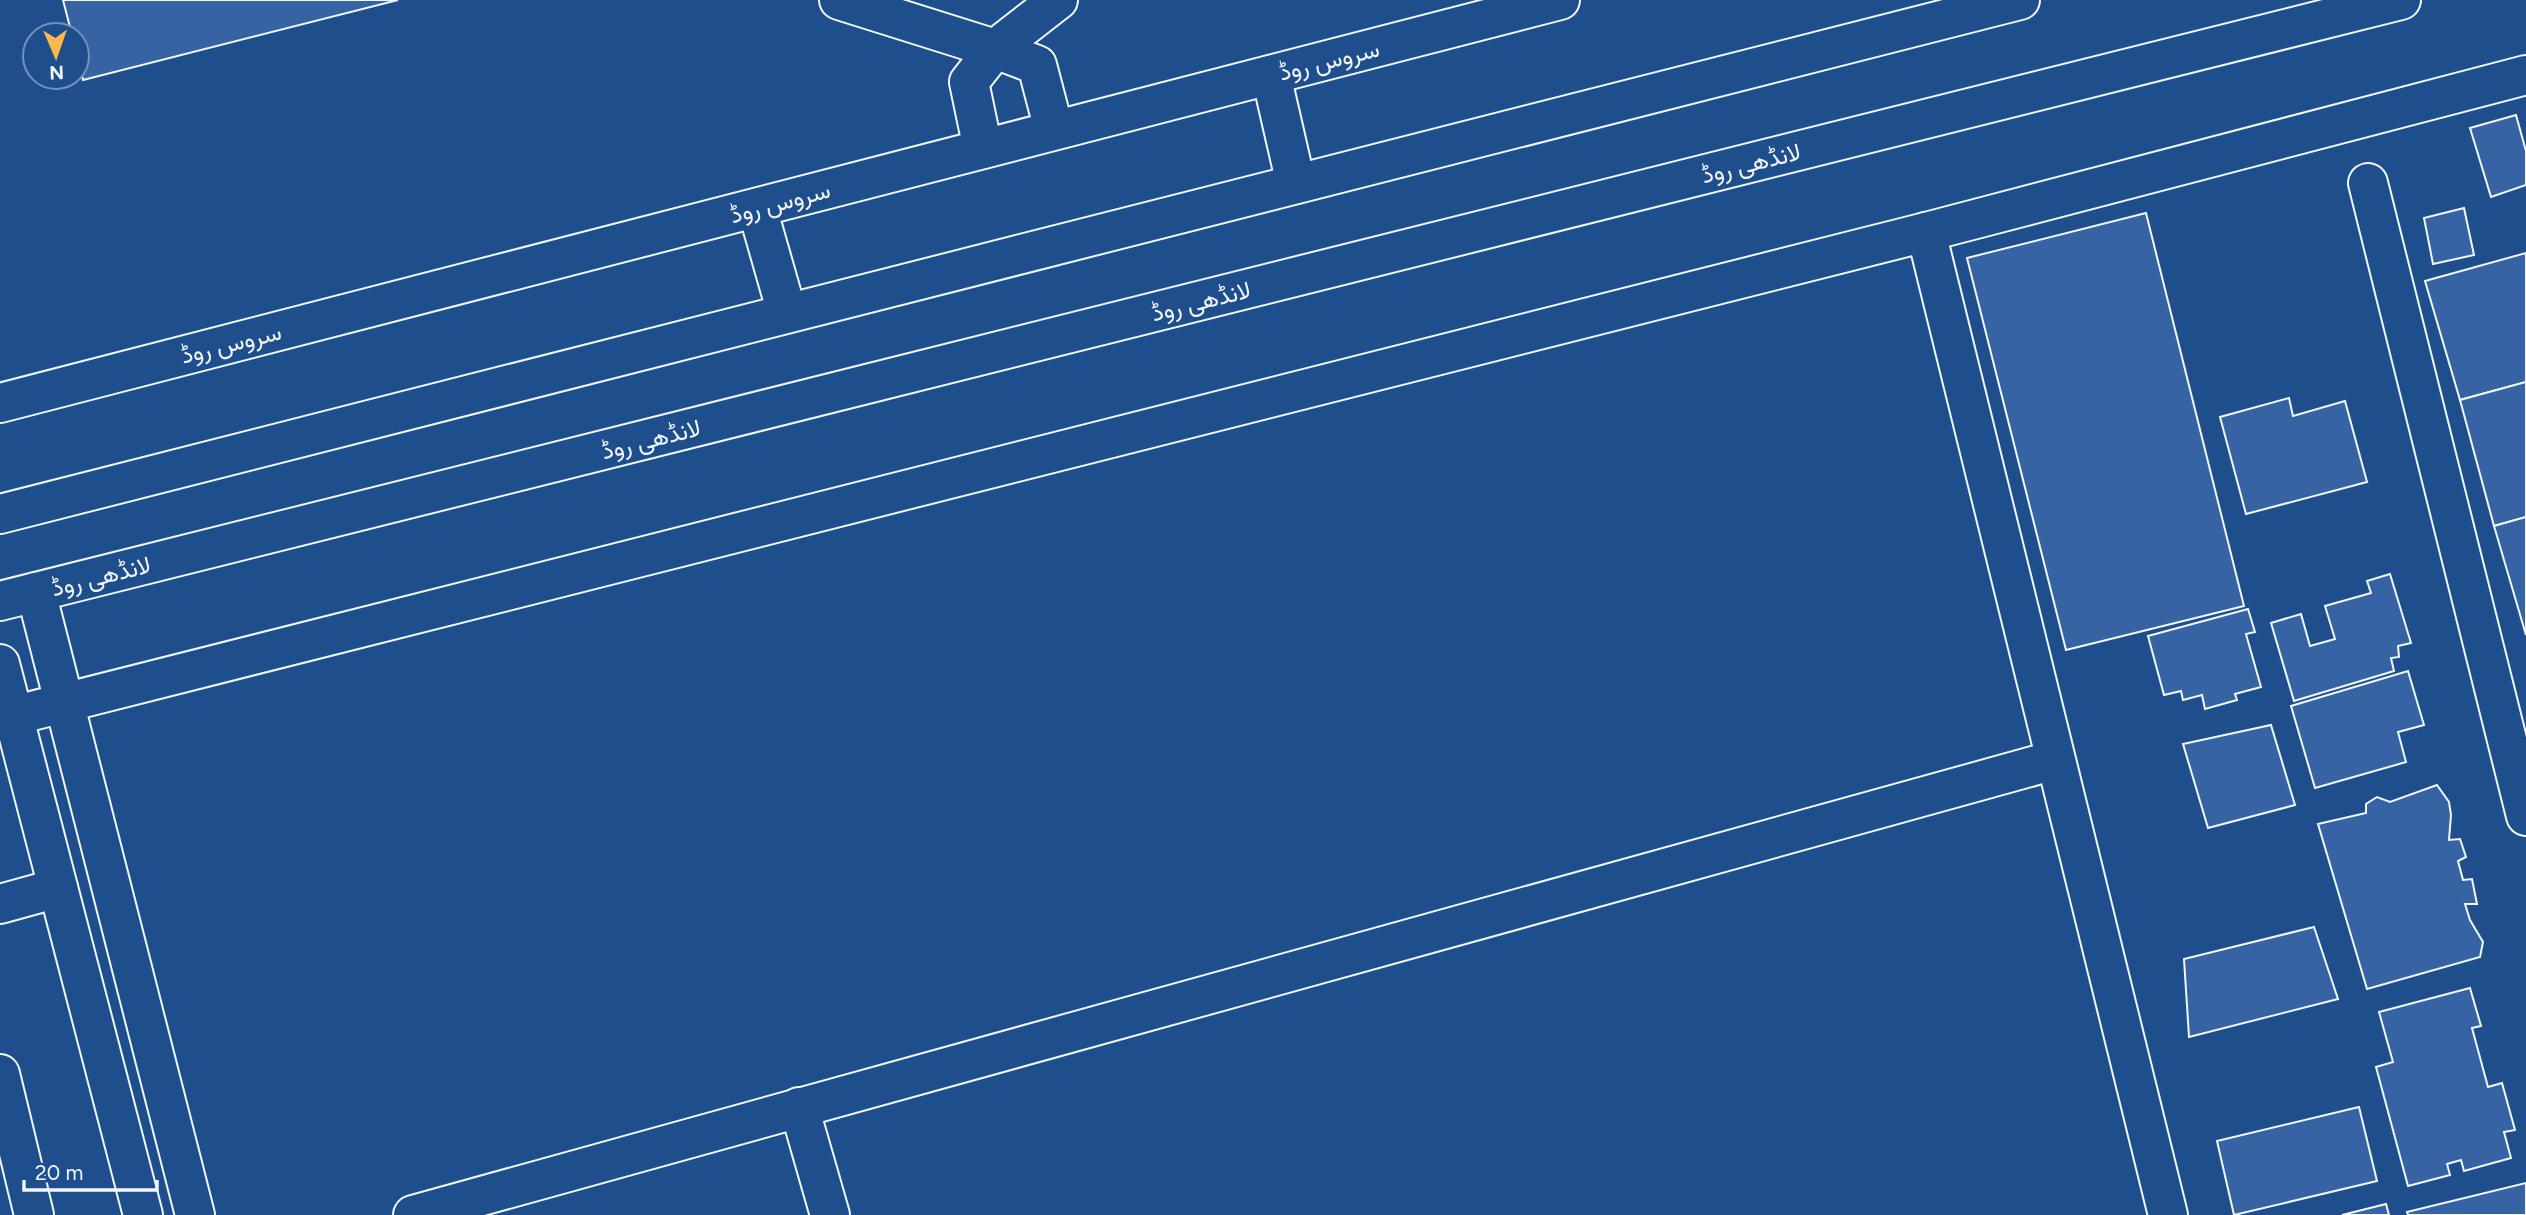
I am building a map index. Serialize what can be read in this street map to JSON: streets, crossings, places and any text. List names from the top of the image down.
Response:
{
  "streets": {
    "street": ["سروس روڈ", "لانڈھی روڈ"]
  },
  "scale_bar": "20 m",
  "north": "bottom"
}
